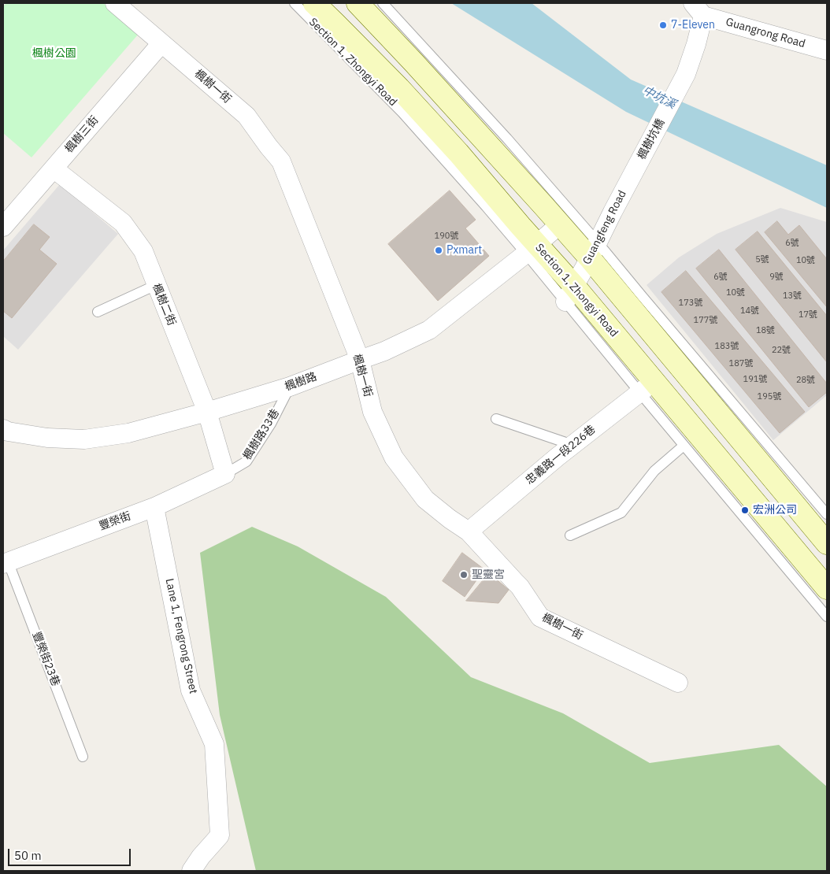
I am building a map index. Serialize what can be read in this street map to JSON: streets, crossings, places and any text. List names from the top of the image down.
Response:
{
  "streets": {
    "main road": ["Section 1, Zhongyi Road"],
    "street": [
      "Guangrong Road",
      "楓樹一街",
      "楓樹三街",
      "楓樹坑橋",
      "Guangfeng Road",
      "楓樹二街",
      "楓樹路",
      "忠義路一段226巷",
      "豐榮街",
      "Lane 1, Fengrong Street"
    ],
    "lane": ["楓樹路33巷", "豐榮街23巷"]
  },
  "crossings": [
    ["Guangrong Road", "楓樹坑橋"],
    ["Section 1, Zhongyi Road", "Guangfeng Road"],
    ["Section 1, Zhongyi Road", "楓樹路"],
    ["Section 1, Zhongyi Road", "忠義路一段226巷"],
    ["楓樹一街", "楓樹三街"],
    ["楓樹一街", "楓樹路"],
    ["楓樹一街", "忠義路一段226巷"],
    ["楓樹三街", "楓樹二街"],
    ["楓樹坑橋", "Guangfeng Road"],
    ["楓樹二街", "楓樹路"],
    ["楓樹二街", "楓樹路33巷"],
    ["楓樹二街", "豐榮街"],
    ["楓樹路", "楓樹路33巷"],
    ["楓樹路33巷", "豐榮街"],
    ["豐榮街", "Lane 1, Fengrong Street"],
    ["豐榮街", "豐榮街23巷"]
  ],
  "water": ["中坑溪"],
  "parks": ["楓樹公園"],
  "places": [
    "7-Eleven",
    "Pxmart",
    "宏洲公司",
    "聖靈宮"
  ],
  "house_numbers": [
    "190號",
    "6號",
    "5號",
    "10號",
    "6號",
    "9號",
    "10號",
    "13號",
    "173號",
    "14號",
    "17號",
    "177號",
    "18號",
    "183號",
    "22號",
    "187號",
    "191號",
    "28號",
    "195號"
  ],
  "scale_bar": "50 m"
}
